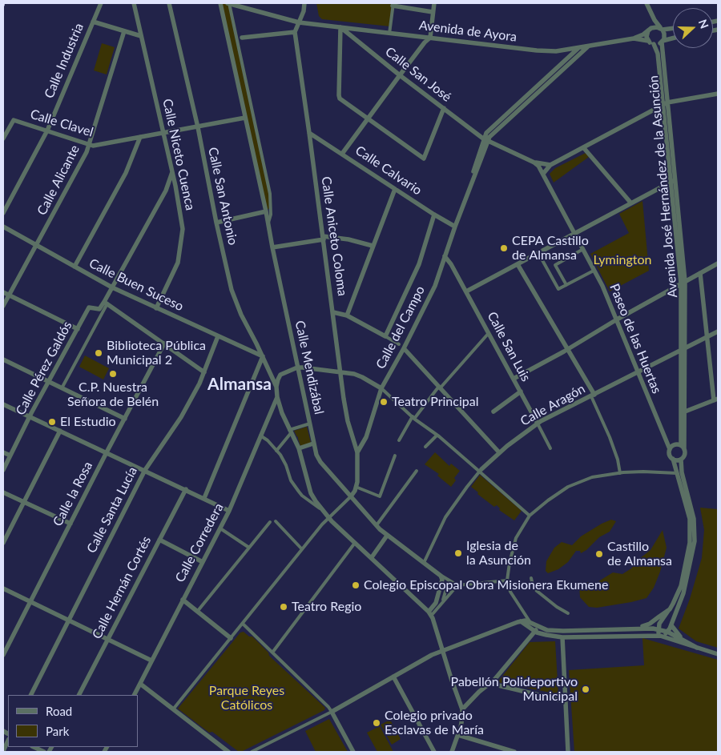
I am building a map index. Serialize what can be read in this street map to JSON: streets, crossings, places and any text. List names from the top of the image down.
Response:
{
  "streets": {
    "street": [
      "Avenida de Ayora",
      "Calle Industria",
      "Calle San José",
      "Calle Clavel",
      "Calle Niceto Cuenca",
      "Calle Calvario",
      "Calle Alicante",
      "Avenida José Hernández de la Asunción",
      "Calle San Antonio",
      "Calle Aniceto Coloma",
      "Calle Buen Suceso",
      "Calle del Campo",
      "Paseo de las Huertas",
      "Calle San Luis",
      "Calle Mendizábal",
      "Calle Pérez Galdós",
      "Calle Aragón",
      "Calle la Rosa",
      "Calle Santa Lucía",
      "Calle Corredera",
      "Calle Hernán Cortés"
    ]
  },
  "crossings": [
    ["Avenida de Ayora", "Calle San José"],
    ["Avenida de Ayora", "Avenida José Hernández de la Asunción"],
    ["Avenida de Ayora", "Calle del Campo"],
    ["Avenida de Ayora", "Calle Mendizábal"],
    ["Calle Industria", "Calle Clavel"],
    ["Calle San José", "Calle del Campo"],
    ["Calle San José", "Paseo de las Huertas"],
    ["Calle Clavel", "Calle Niceto Cuenca"],
    ["Calle Clavel", "Calle Alicante"],
    ["Calle Clavel", "Calle San Antonio"],
    ["Calle Clavel", "Calle Mendizábal"],
    ["Calle Niceto Cuenca", "Calle Buen Suceso"],
    ["Calle Calvario", "Calle Aniceto Coloma"],
    ["Calle Calvario", "Calle del Campo"],
    ["Calle Alicante", "Calle Buen Suceso"],
    ["Avenida José Hernández de la Asunción", "Paseo de las Huertas"],
    ["Avenida José Hernández de la Asunción", "Calle Aragón"],
    ["Calle San Antonio", "Calle Buen Suceso"],
    ["Calle San Antonio", "Calle Corredera"],
    ["Calle Aniceto Coloma", "Calle del Campo"],
    ["Calle Buen Suceso", "Calle Santa Lucía"],
    ["Calle del Campo", "Paseo de las Huertas"],
    ["Calle del Campo", "Calle San Luis"],
    ["Paseo de las Huertas", "Calle Aragón"],
    ["Calle San Luis", "Calle Aragón"],
    ["Calle Mendizábal", "Calle Aragón"]
  ],
  "districts": ["Almansa"],
  "parks": ["Lymington", "Parque Reyes Católicos"],
  "places": [
    "CEPA Castillo de Almansa",
    "Biblioteca Pública Municipal 2",
    "C.P. Nuestra Señora de Belén",
    "Teatro Principal",
    "El Estudio",
    "Iglesia de la Asunción",
    "Castillo de Almansa",
    "Colegio Episcopal Obra Misionera Ekumene",
    "Teatro Regio",
    "Pabellón Polideportivo Municipal",
    "Colegio privado Esclavas de María"
  ],
  "legend": ["Road", "Park"],
  "north": "right"
}
